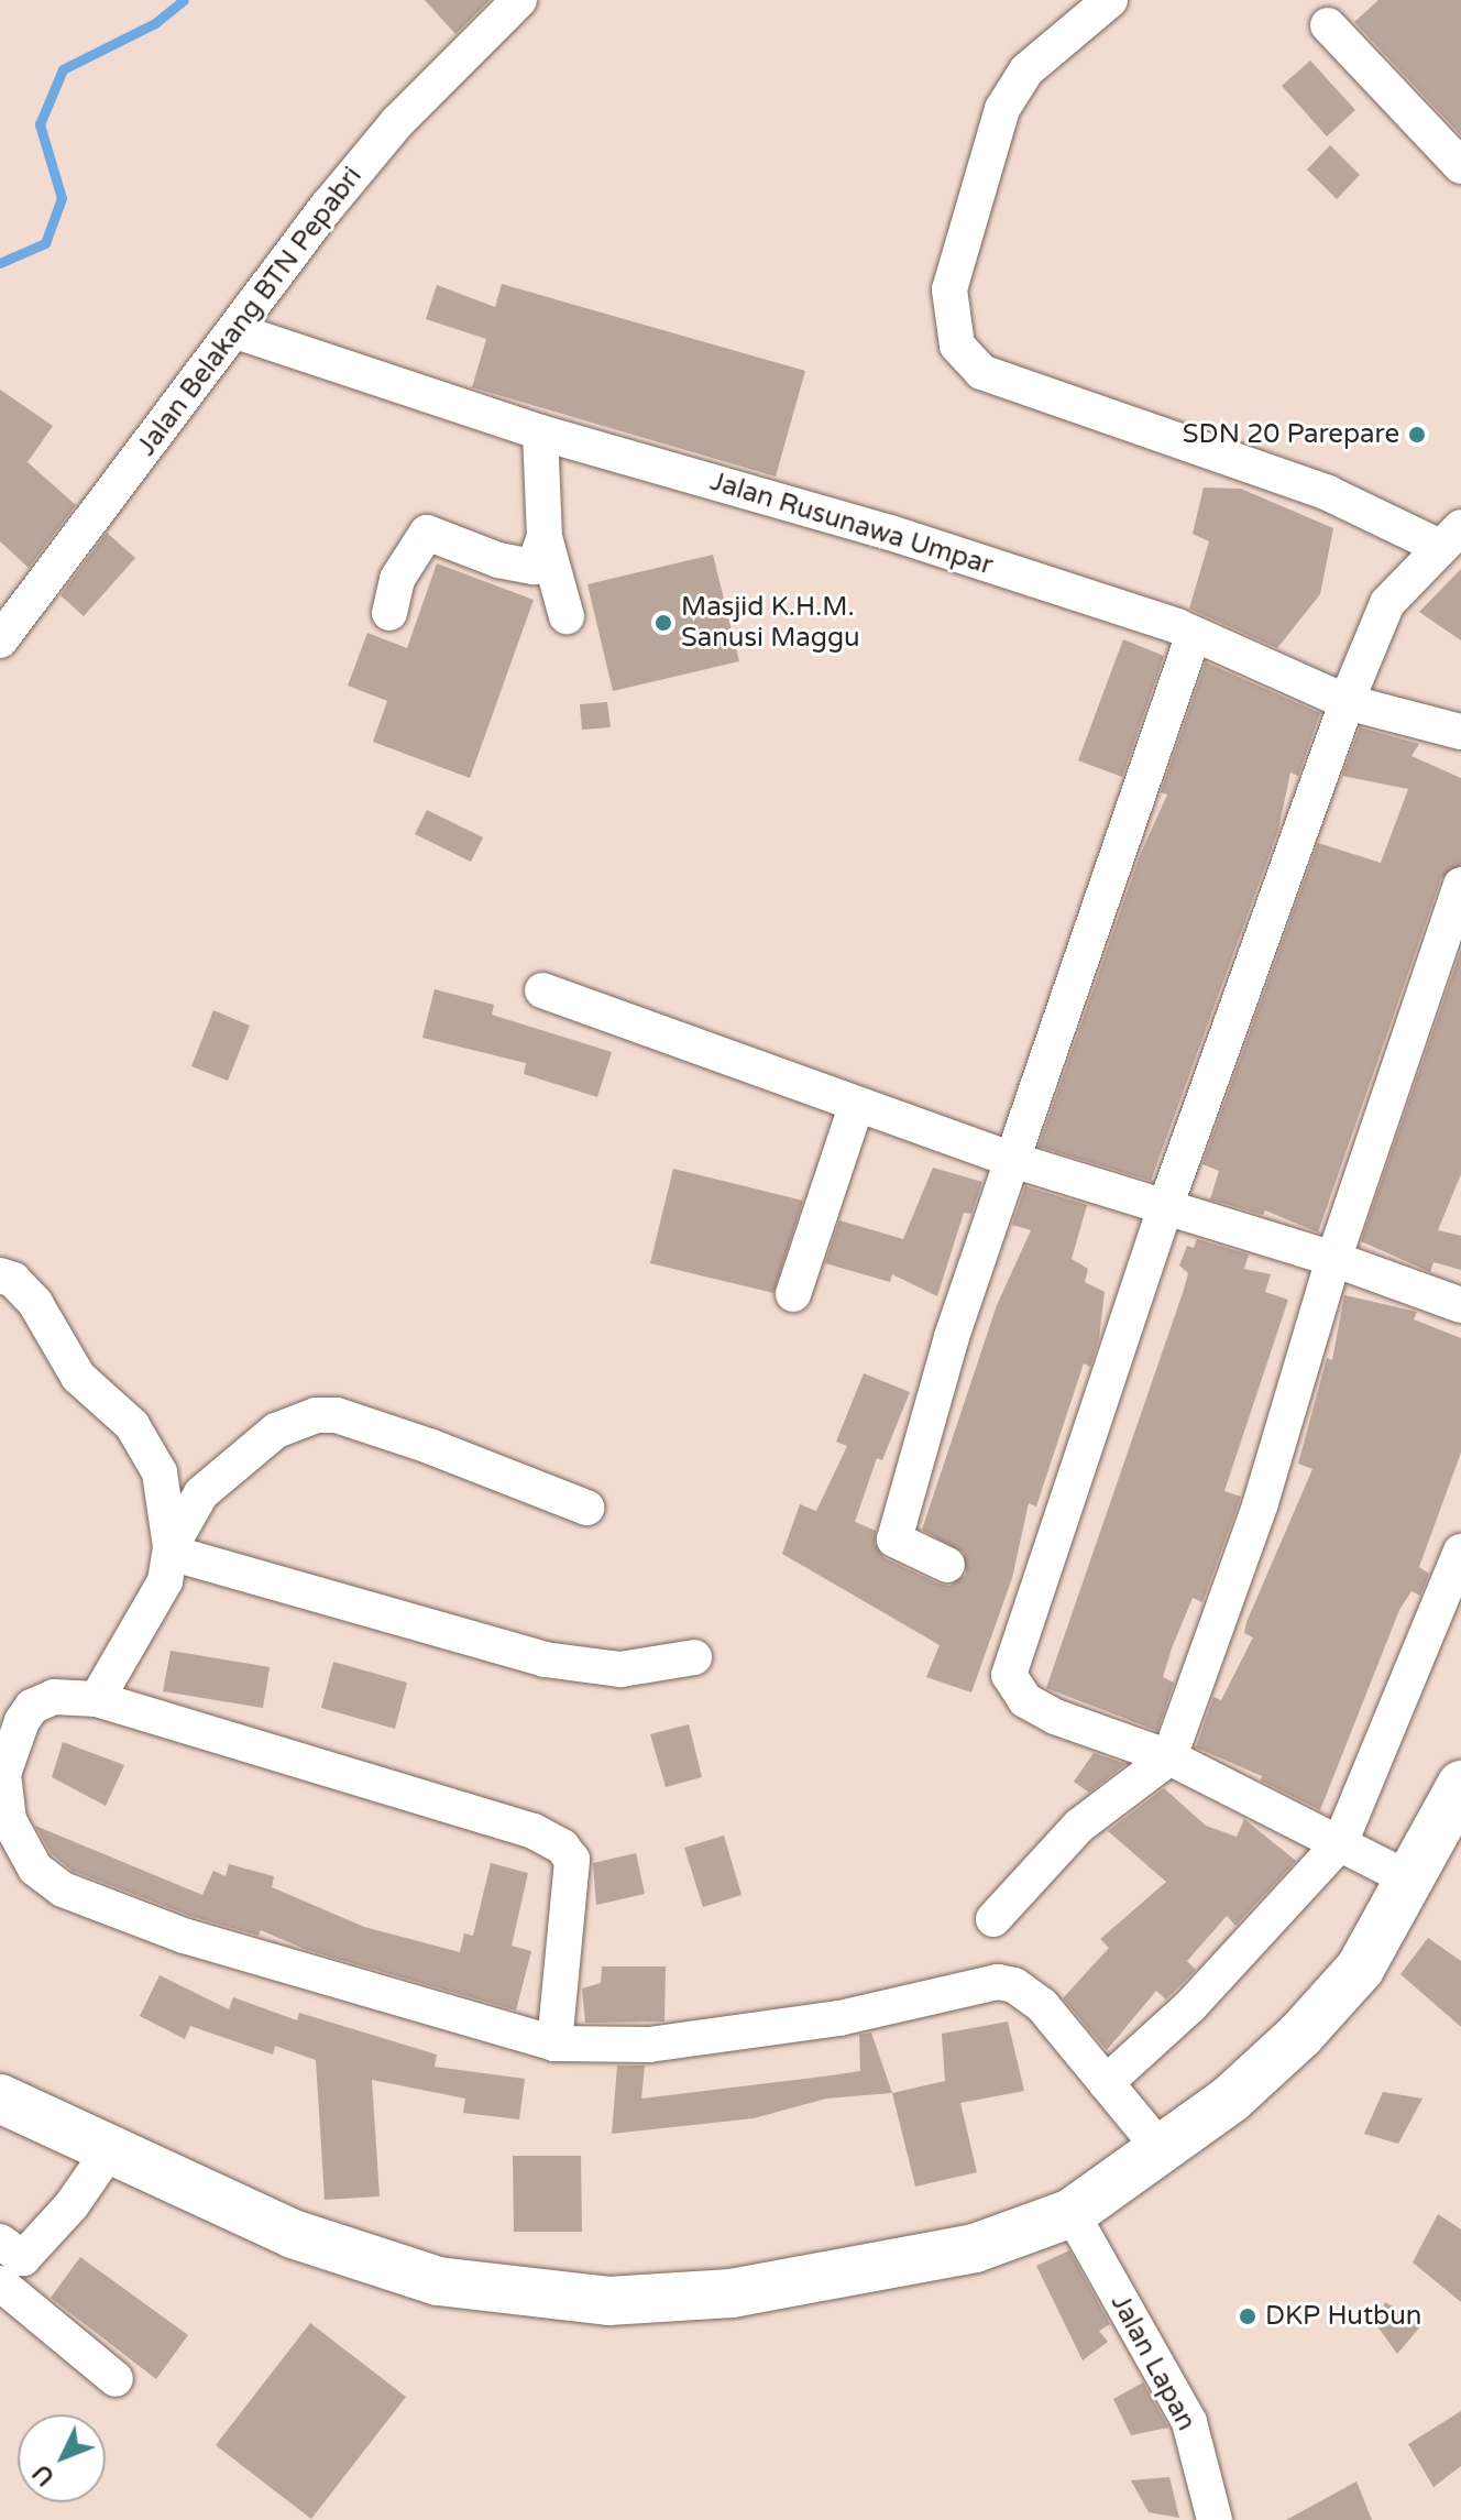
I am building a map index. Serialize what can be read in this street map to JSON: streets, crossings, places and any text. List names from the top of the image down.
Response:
{
  "streets": {
    "street": ["Jalan Belakang BTN Pepabri", "Jalan Rusunawa Umpar", "Jalan Lapan"]
  },
  "crossings": [
    ["Jalan Belakang BTN Pepabri", "Jalan Rusunawa Umpar"]
  ],
  "places": ["SDN 20 Parepare", "Masjid K.H.M. Sanusi Maggu", "DKP Hutbun"],
  "north": "bottom left"
}
